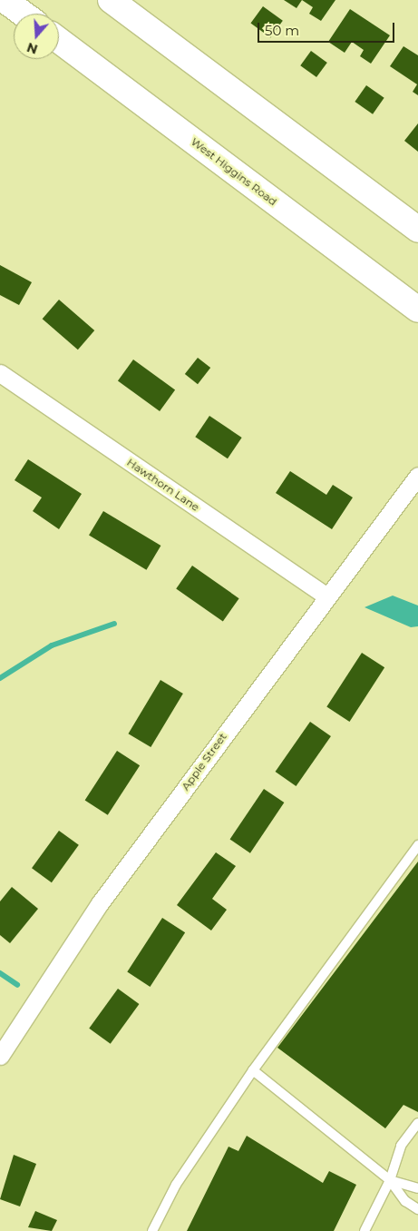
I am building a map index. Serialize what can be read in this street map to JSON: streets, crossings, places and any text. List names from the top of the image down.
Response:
{
  "streets": {
    "main road": ["West Higgins Road"],
    "street": ["Hawthorn Lane", "Apple Street"]
  },
  "crossings": [
    ["Hawthorn Lane", "Apple Street"]
  ],
  "scale_bar": "50 m",
  "north": "bottom"
}
